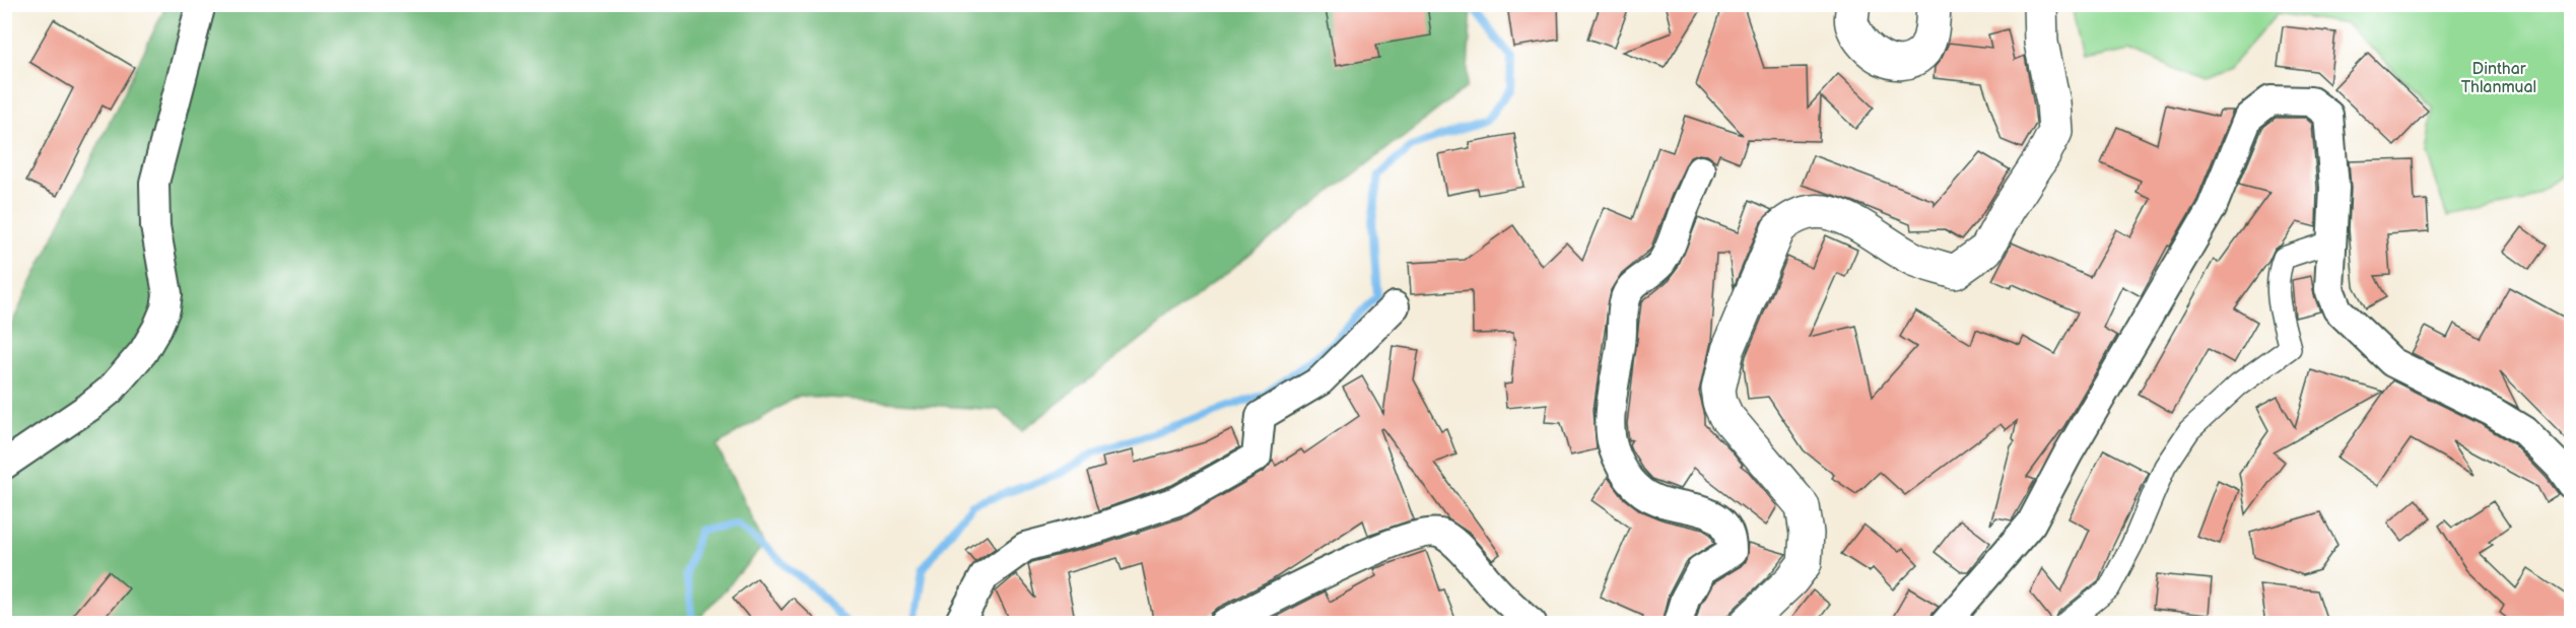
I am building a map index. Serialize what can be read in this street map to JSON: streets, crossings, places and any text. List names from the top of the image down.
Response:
{
  "parks": ["Dinthar Thlanmual"]
}
